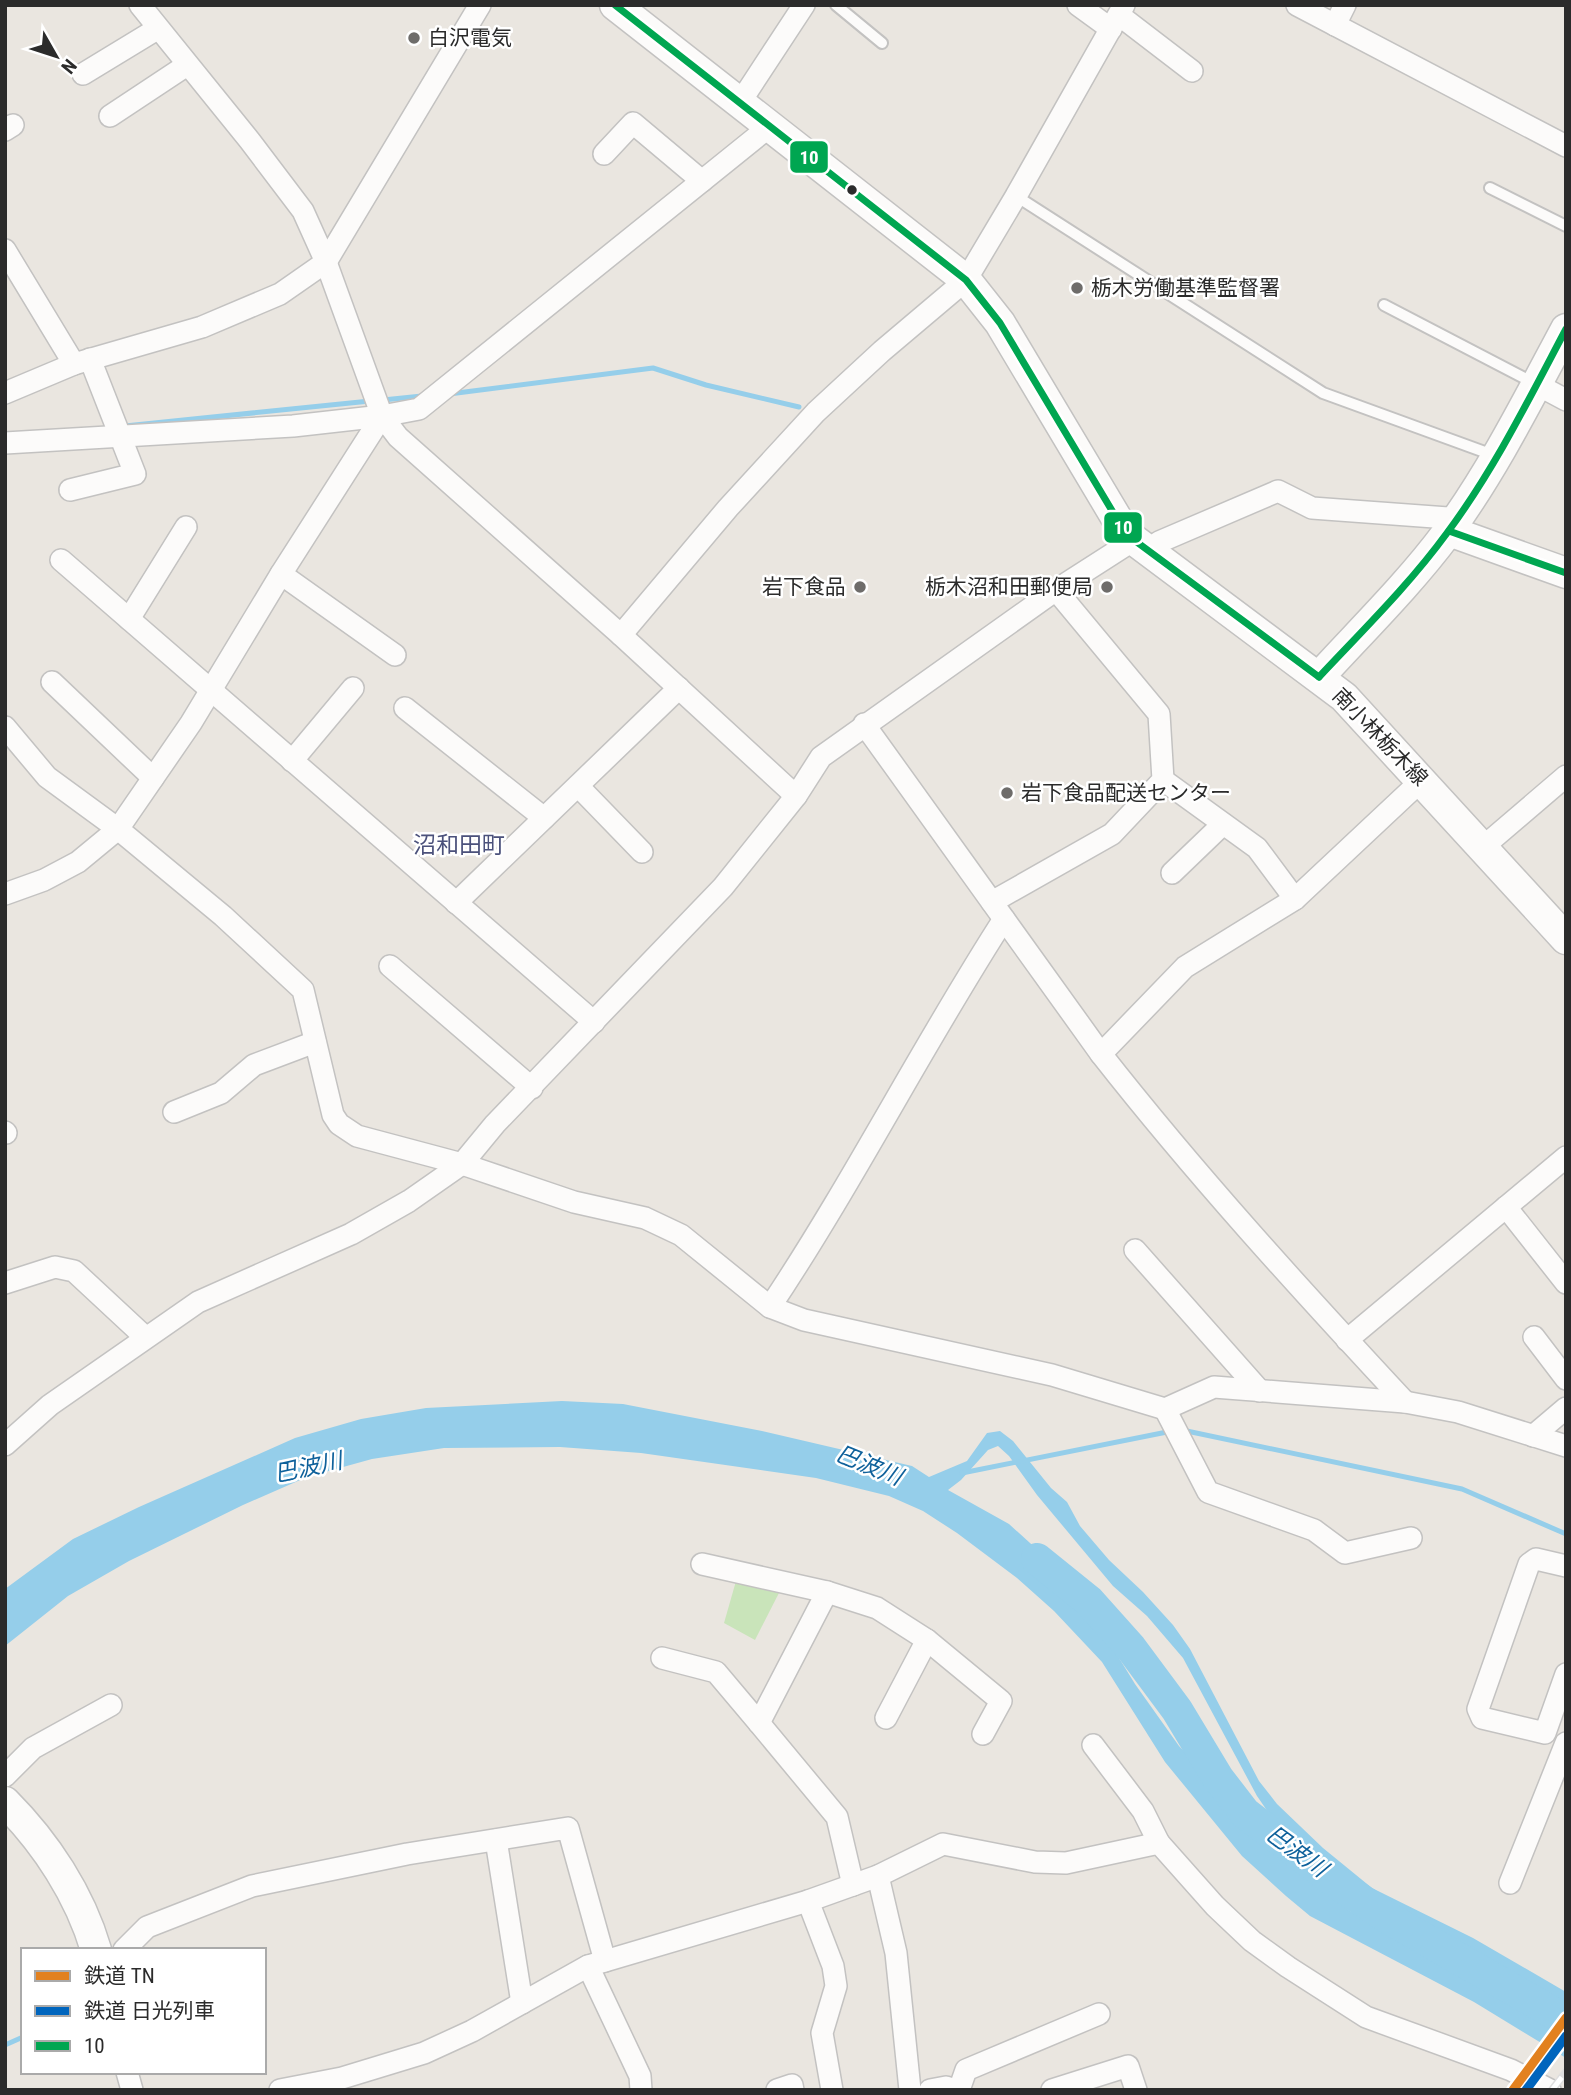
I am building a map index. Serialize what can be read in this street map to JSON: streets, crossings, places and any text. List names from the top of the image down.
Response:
{
  "streets": {
    "main road": ["南小林栃木線"]
  },
  "districts": ["沼和田町"],
  "water": ["巴波川"],
  "places": [
    "白沢電気",
    "栃木労働基準監督署",
    "岩下食品",
    "栃木沼和田郵便局",
    "岩下食品配送センター"
  ],
  "lines": ["transit line 10", "rail line TN", "rail line 日光列車"],
  "legend": ["鉄道 TN", "鉄道 日光列車", "10"],
  "north": "bottom right"
}
